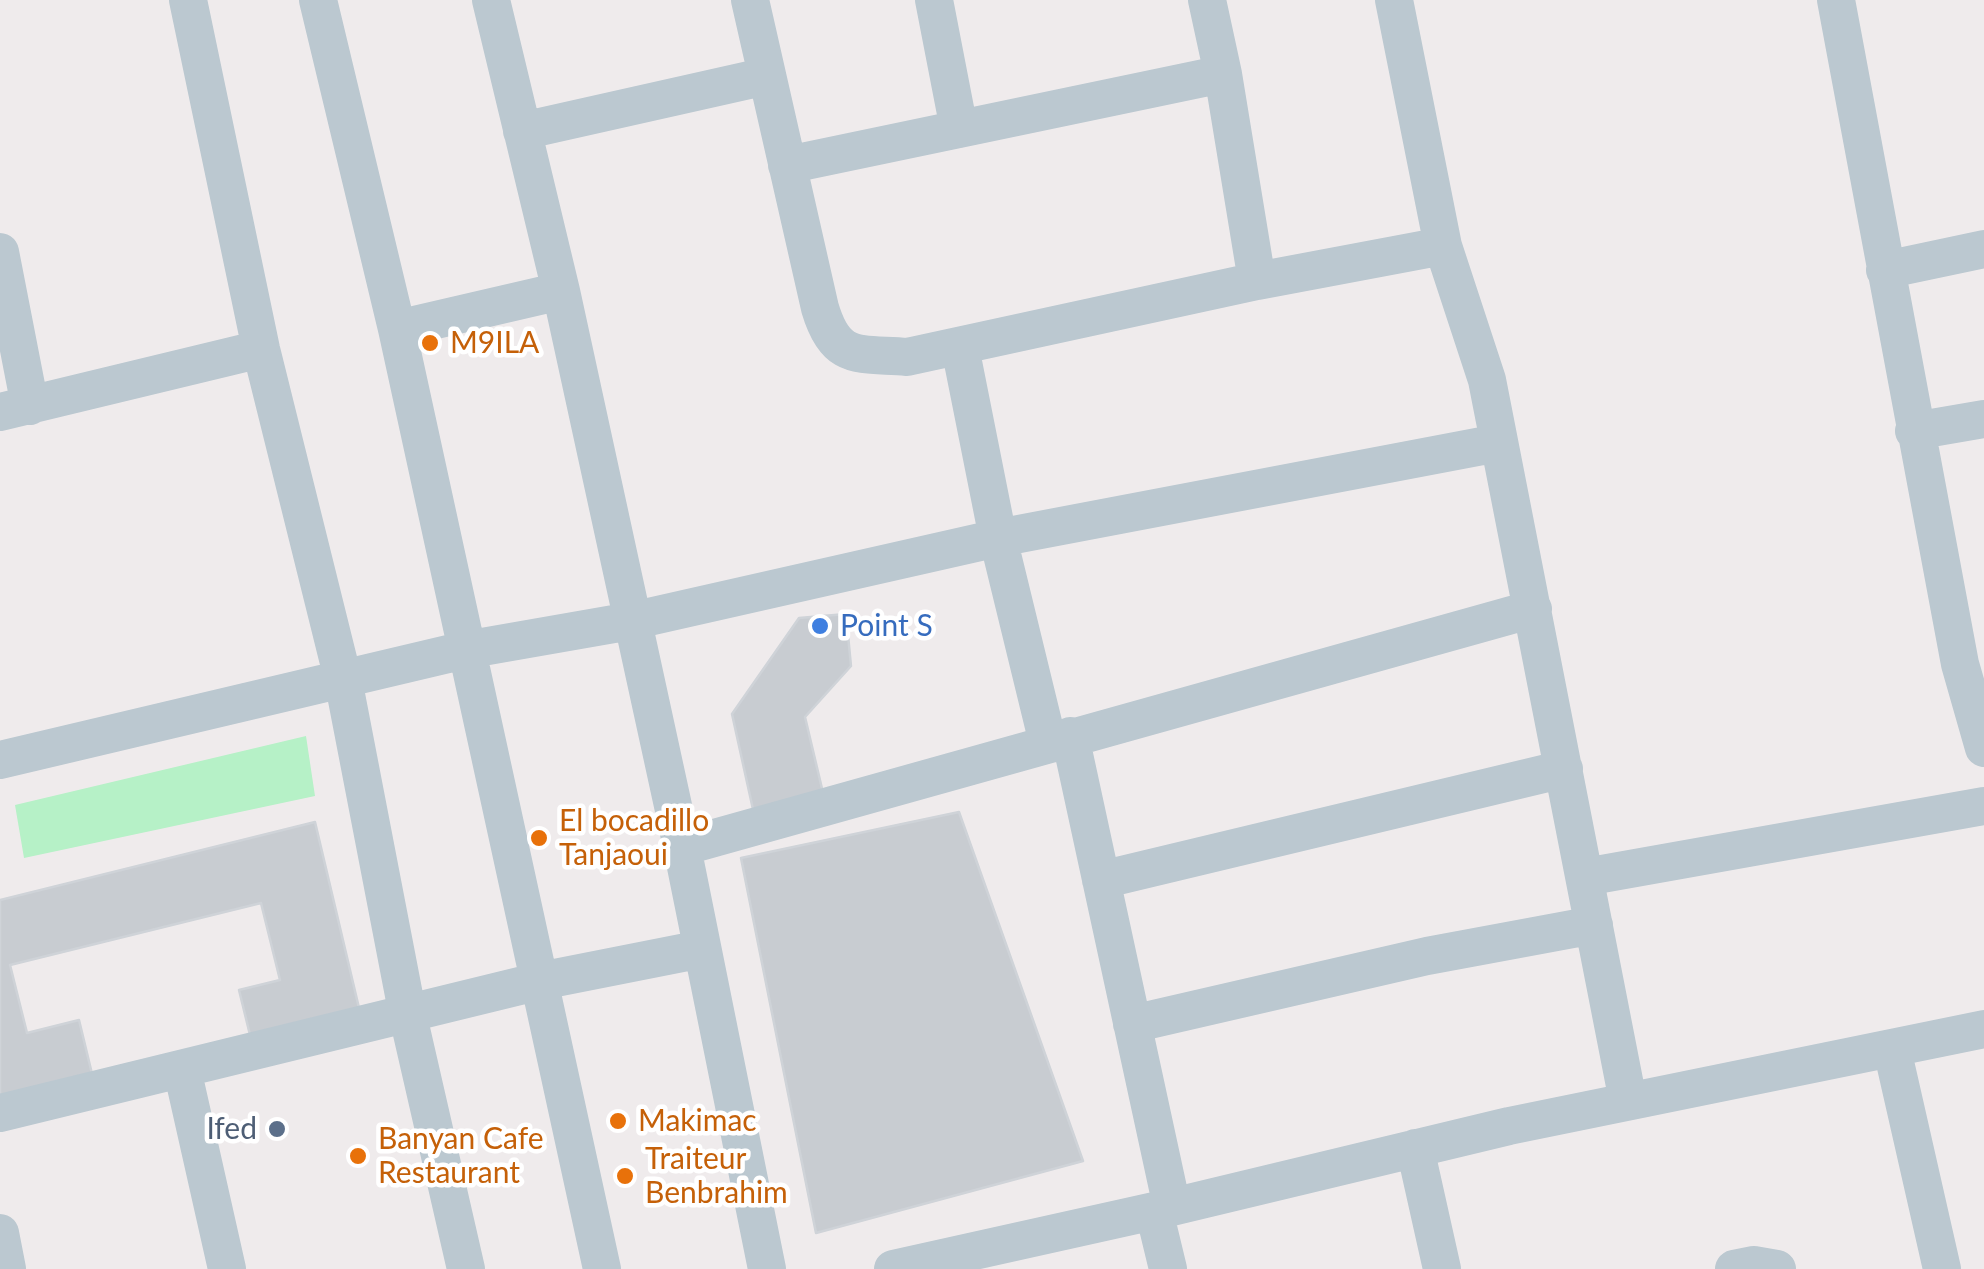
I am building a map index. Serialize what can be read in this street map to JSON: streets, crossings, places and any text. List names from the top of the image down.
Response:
{
  "places": [
    "M9ILA",
    "Point S",
    "El bocadillo Tanjaoui",
    "Makimac",
    "Ifed",
    "Banyan Cafe Restaurant",
    "Traiteur Benbrahim"
  ]
}
